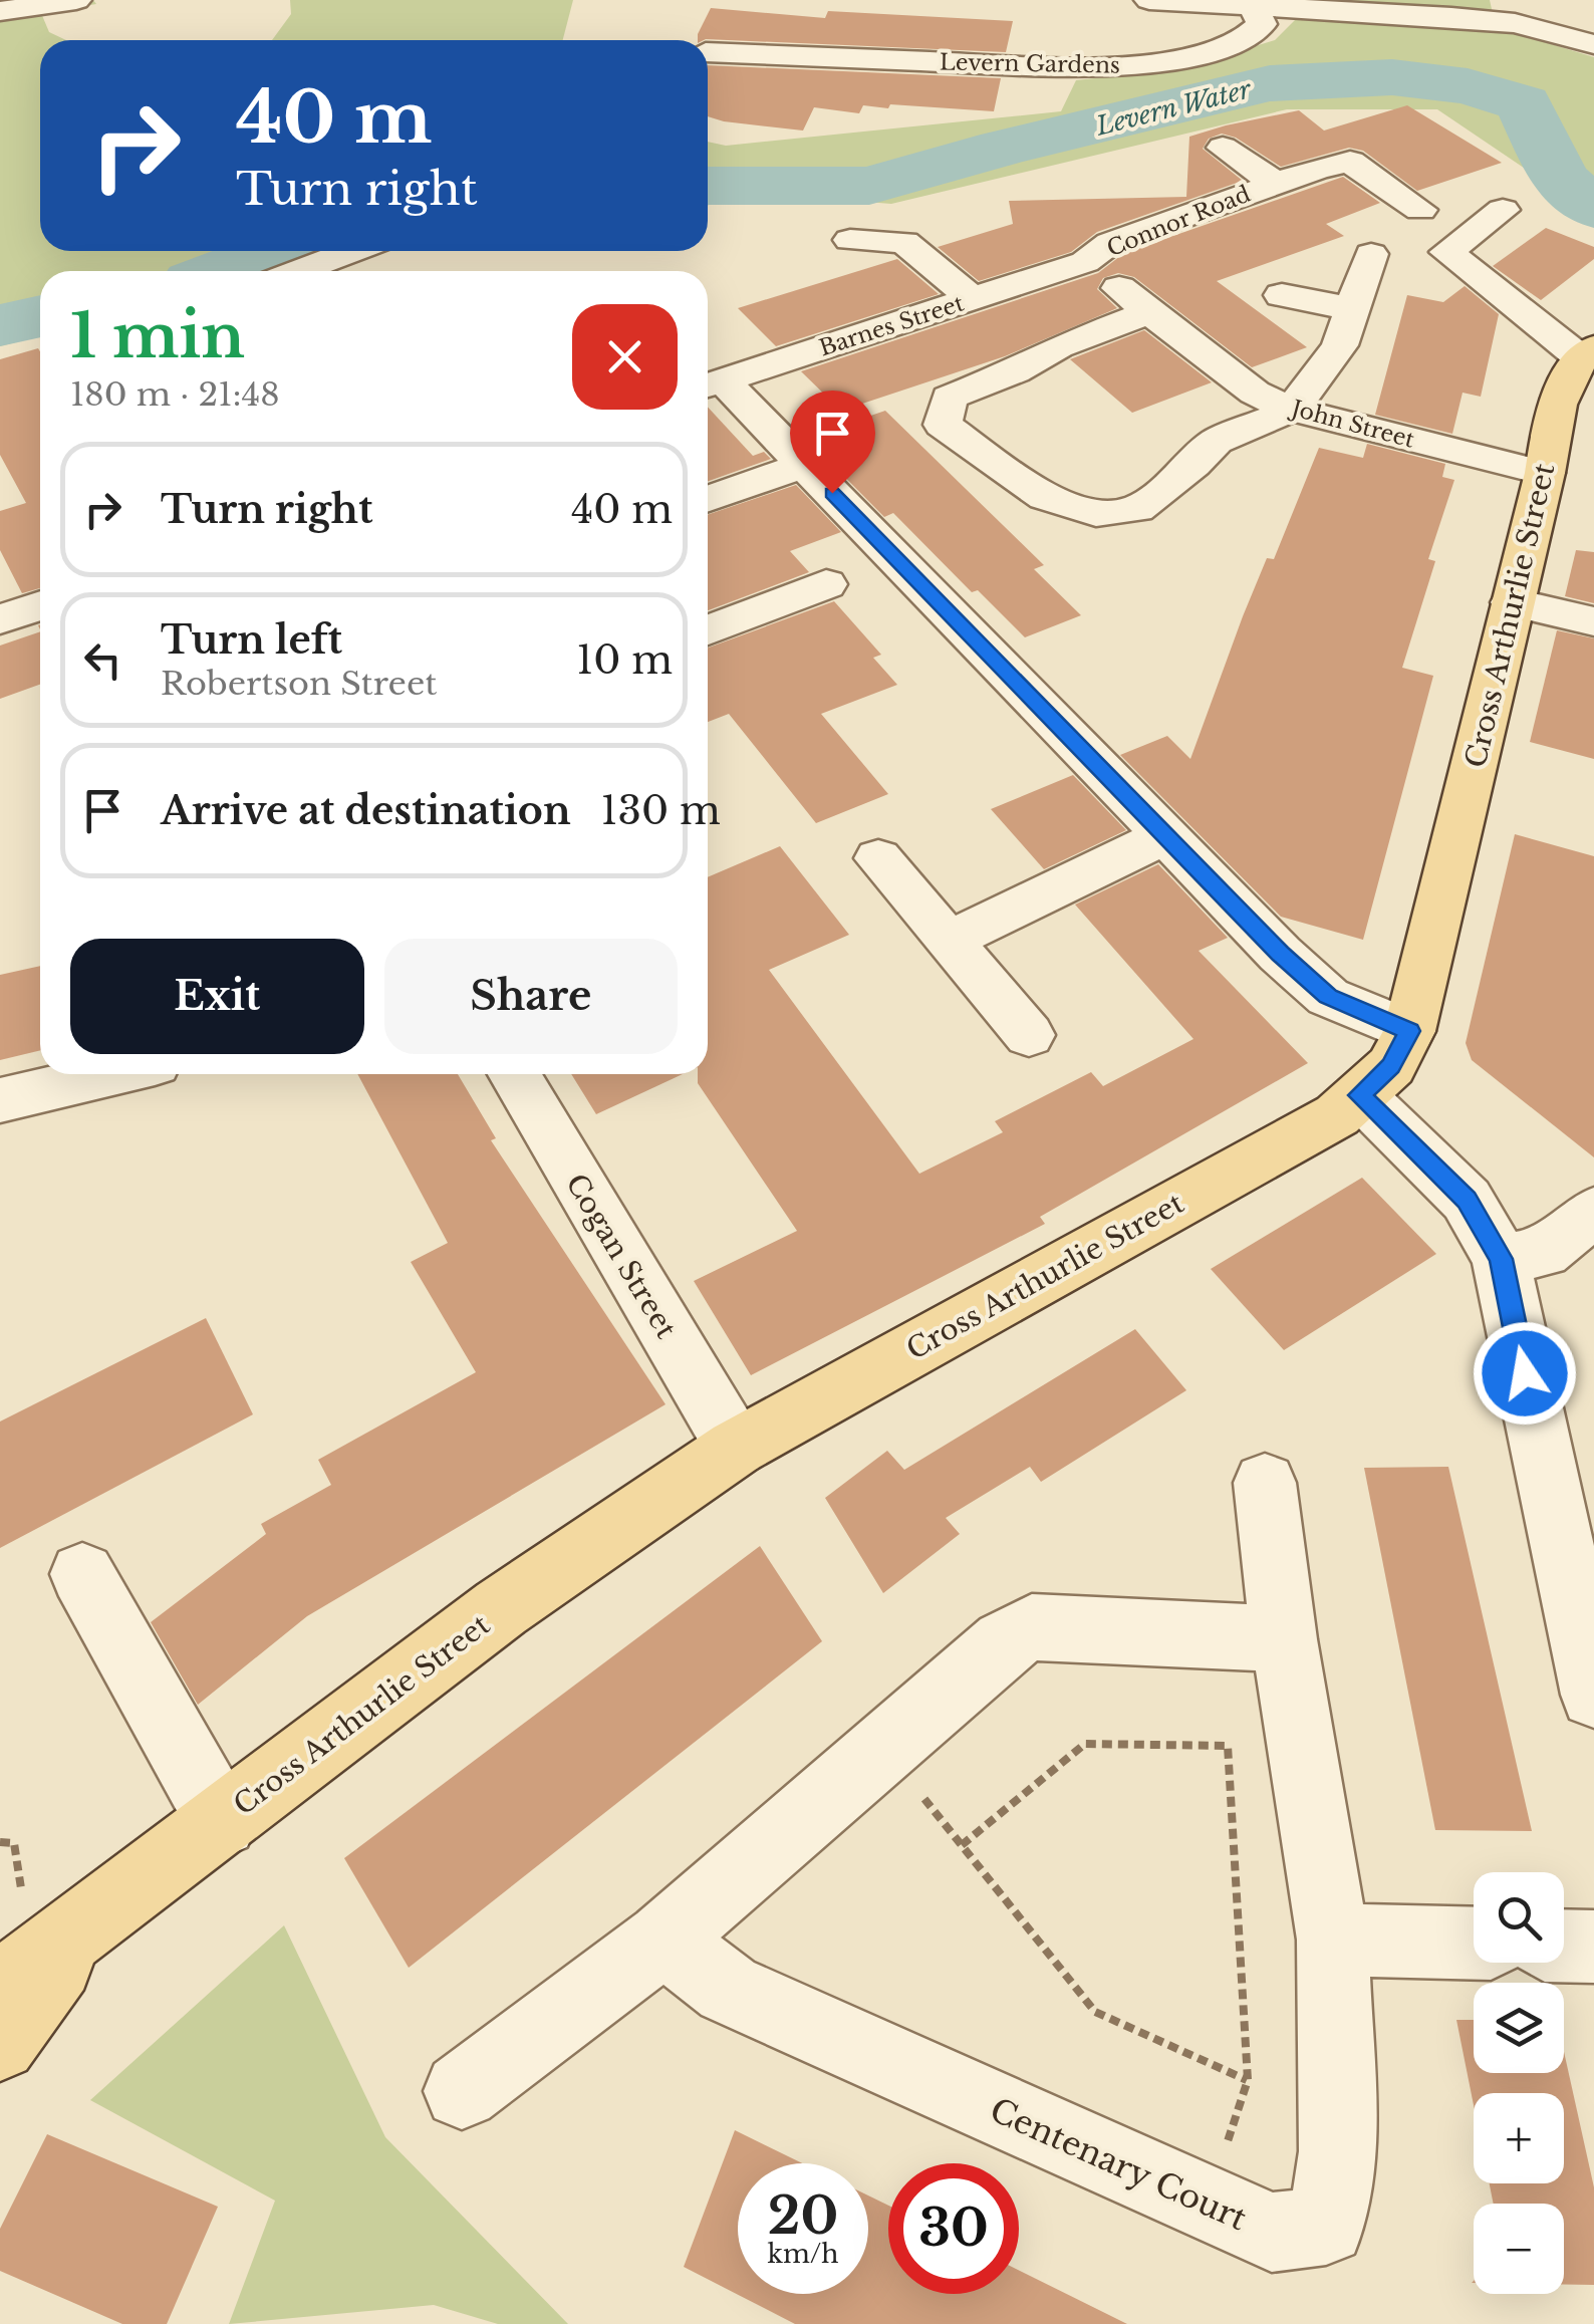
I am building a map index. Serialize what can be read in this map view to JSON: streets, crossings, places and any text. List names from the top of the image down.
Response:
{
  "streets": {
    "main road": ["Cross Arthurlie Street"],
    "street": [
      "Levern Gardens",
      "Connor Road",
      "Barnes Street",
      "John Street",
      "Cogan Street",
      "Centenary Court"
    ]
  },
  "crossings": [
    ["Connor Road", "Barnes Street"],
    ["Connor Road", "John Street"],
    ["Barnes Street", "John Street"],
    ["John Street", "Cross Arthurlie Street"],
    ["Cross Arthurlie Street", "Cogan Street"]
  ],
  "water": ["Levern Water"],
  "page": {
    "turn": ["40 m", "Turn right"],
    "heading": ["1 min", "180 m · 21:48"],
    "list": [
      {
        "name": "Turn right",
        "value": "40 m"
      },
      {
        "name": "Turn left",
        "note": "Robertson Street",
        "value": "10 m"
      },
      {
        "name": "Arrive at destination",
        "value": "130 m"
      }
    ],
    "buttons": ["Exit", "Share"],
    "map_buttons": ["+", "−"],
    "speed": "20 km/h",
    "limit": "30"
  }
}
